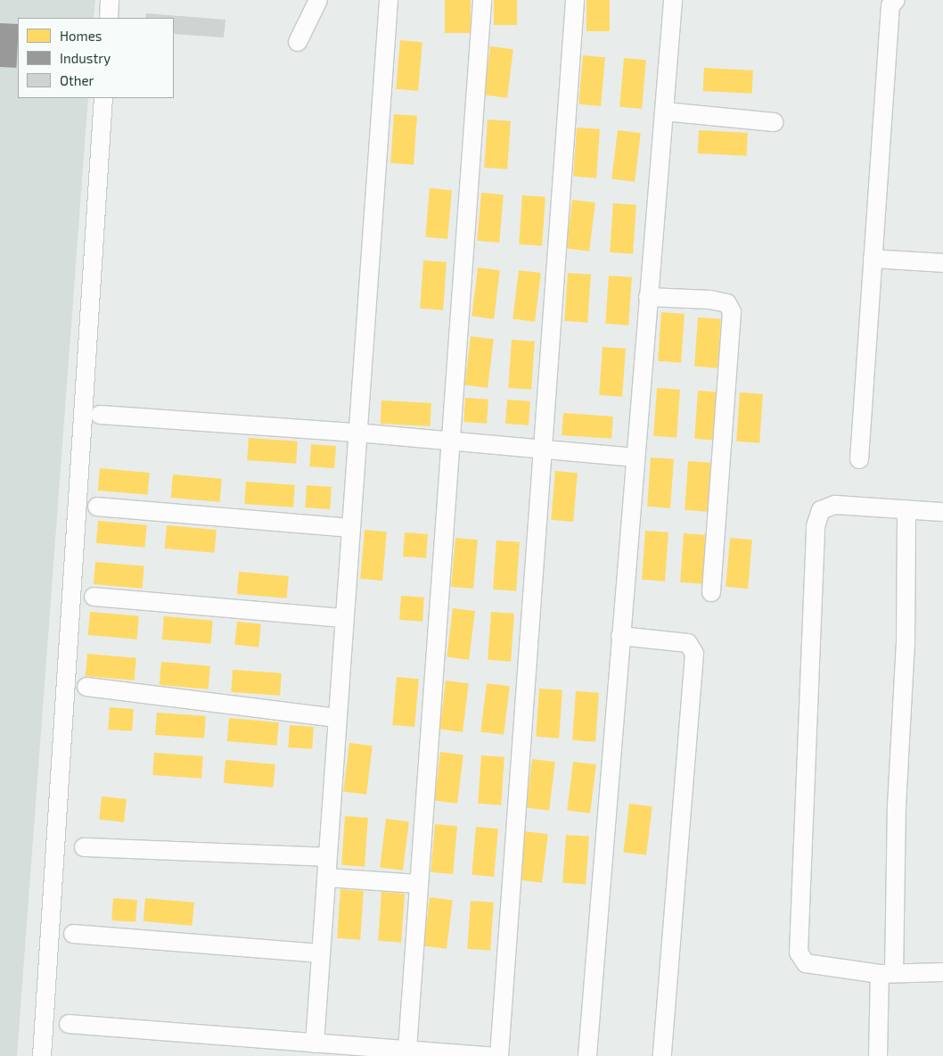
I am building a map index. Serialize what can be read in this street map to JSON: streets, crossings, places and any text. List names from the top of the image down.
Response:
{
  "legend": ["Homes", "Industry", "Other"]
}
